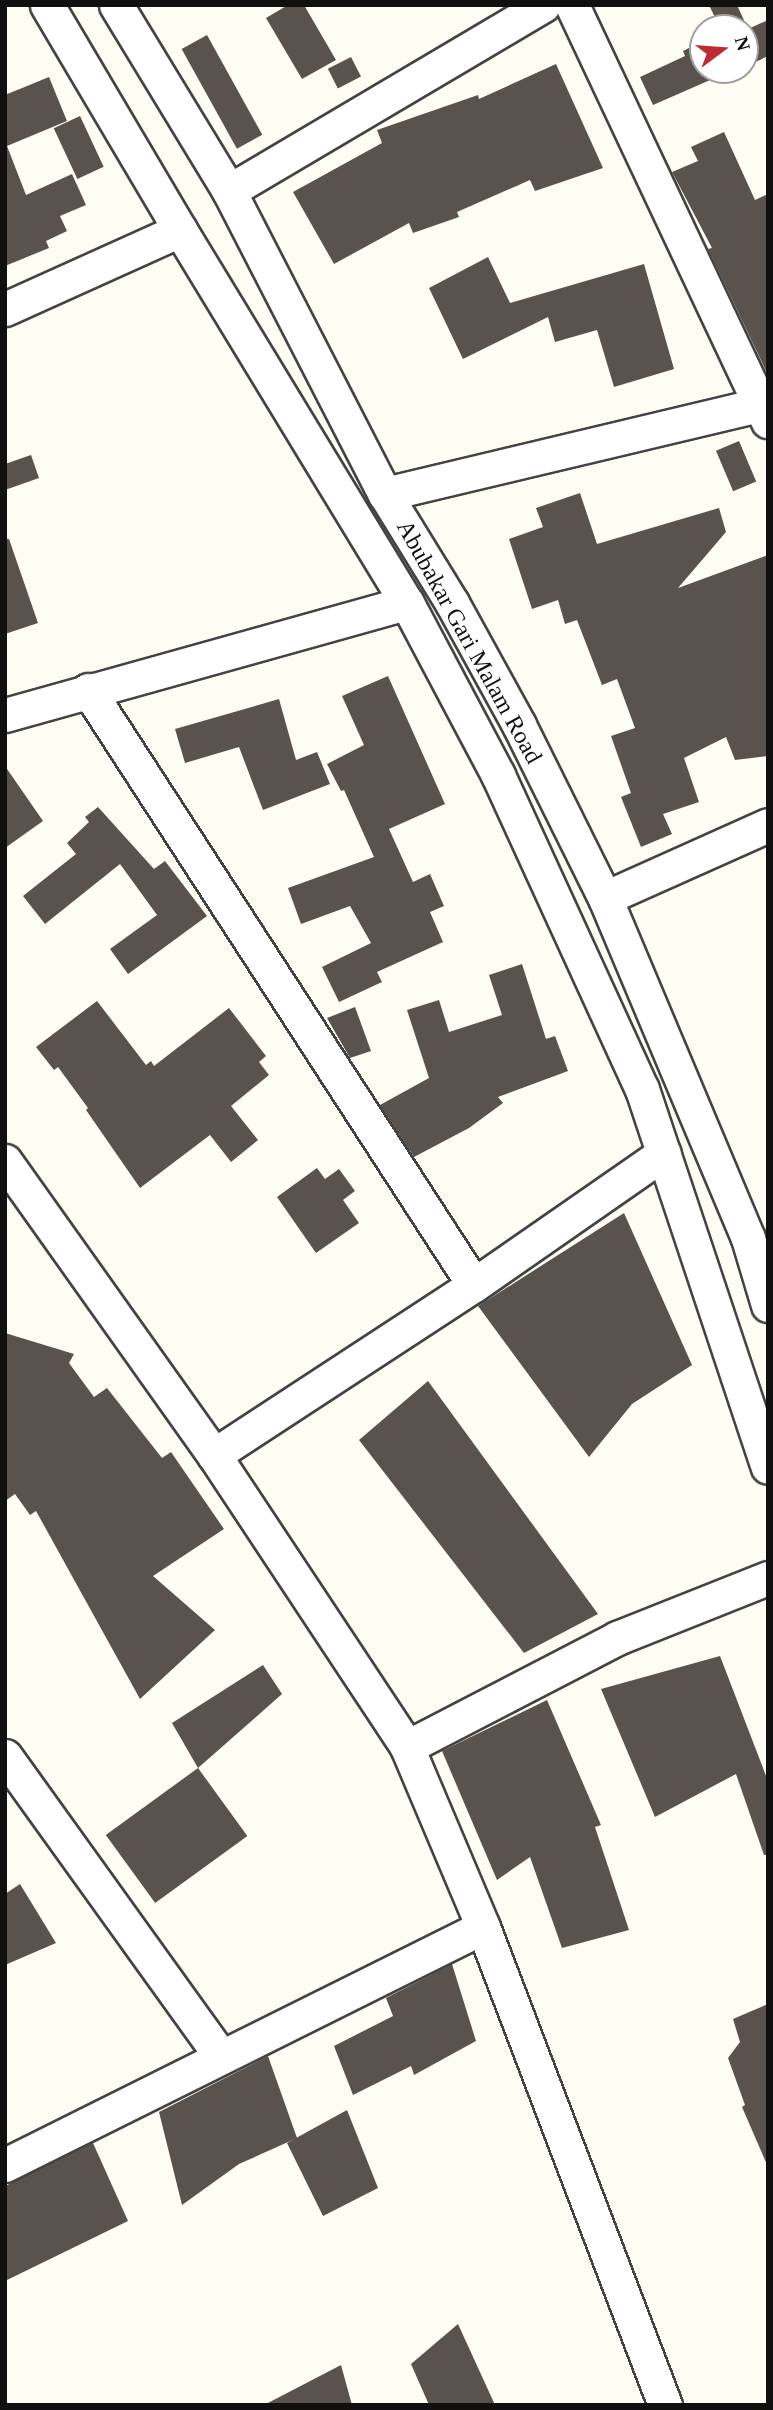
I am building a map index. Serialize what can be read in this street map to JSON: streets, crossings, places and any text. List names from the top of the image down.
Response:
{
  "streets": {
    "street": ["Abubakar Gari Malam Road"]
  },
  "north": "right"
}
